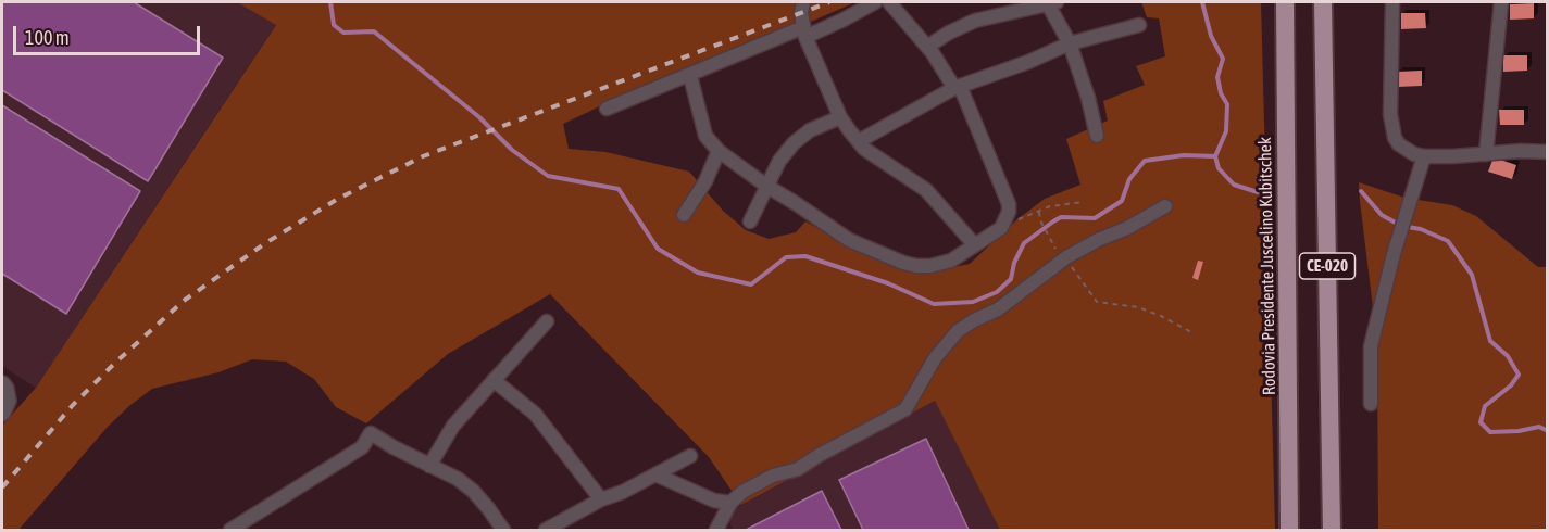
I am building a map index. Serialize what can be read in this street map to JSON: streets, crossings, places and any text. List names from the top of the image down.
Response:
{
  "streets": {
    "highway": ["Rodovia Presidente Juscelino Kubitschek", "CE-020"]
  },
  "scale_bar": "100 m"
}
